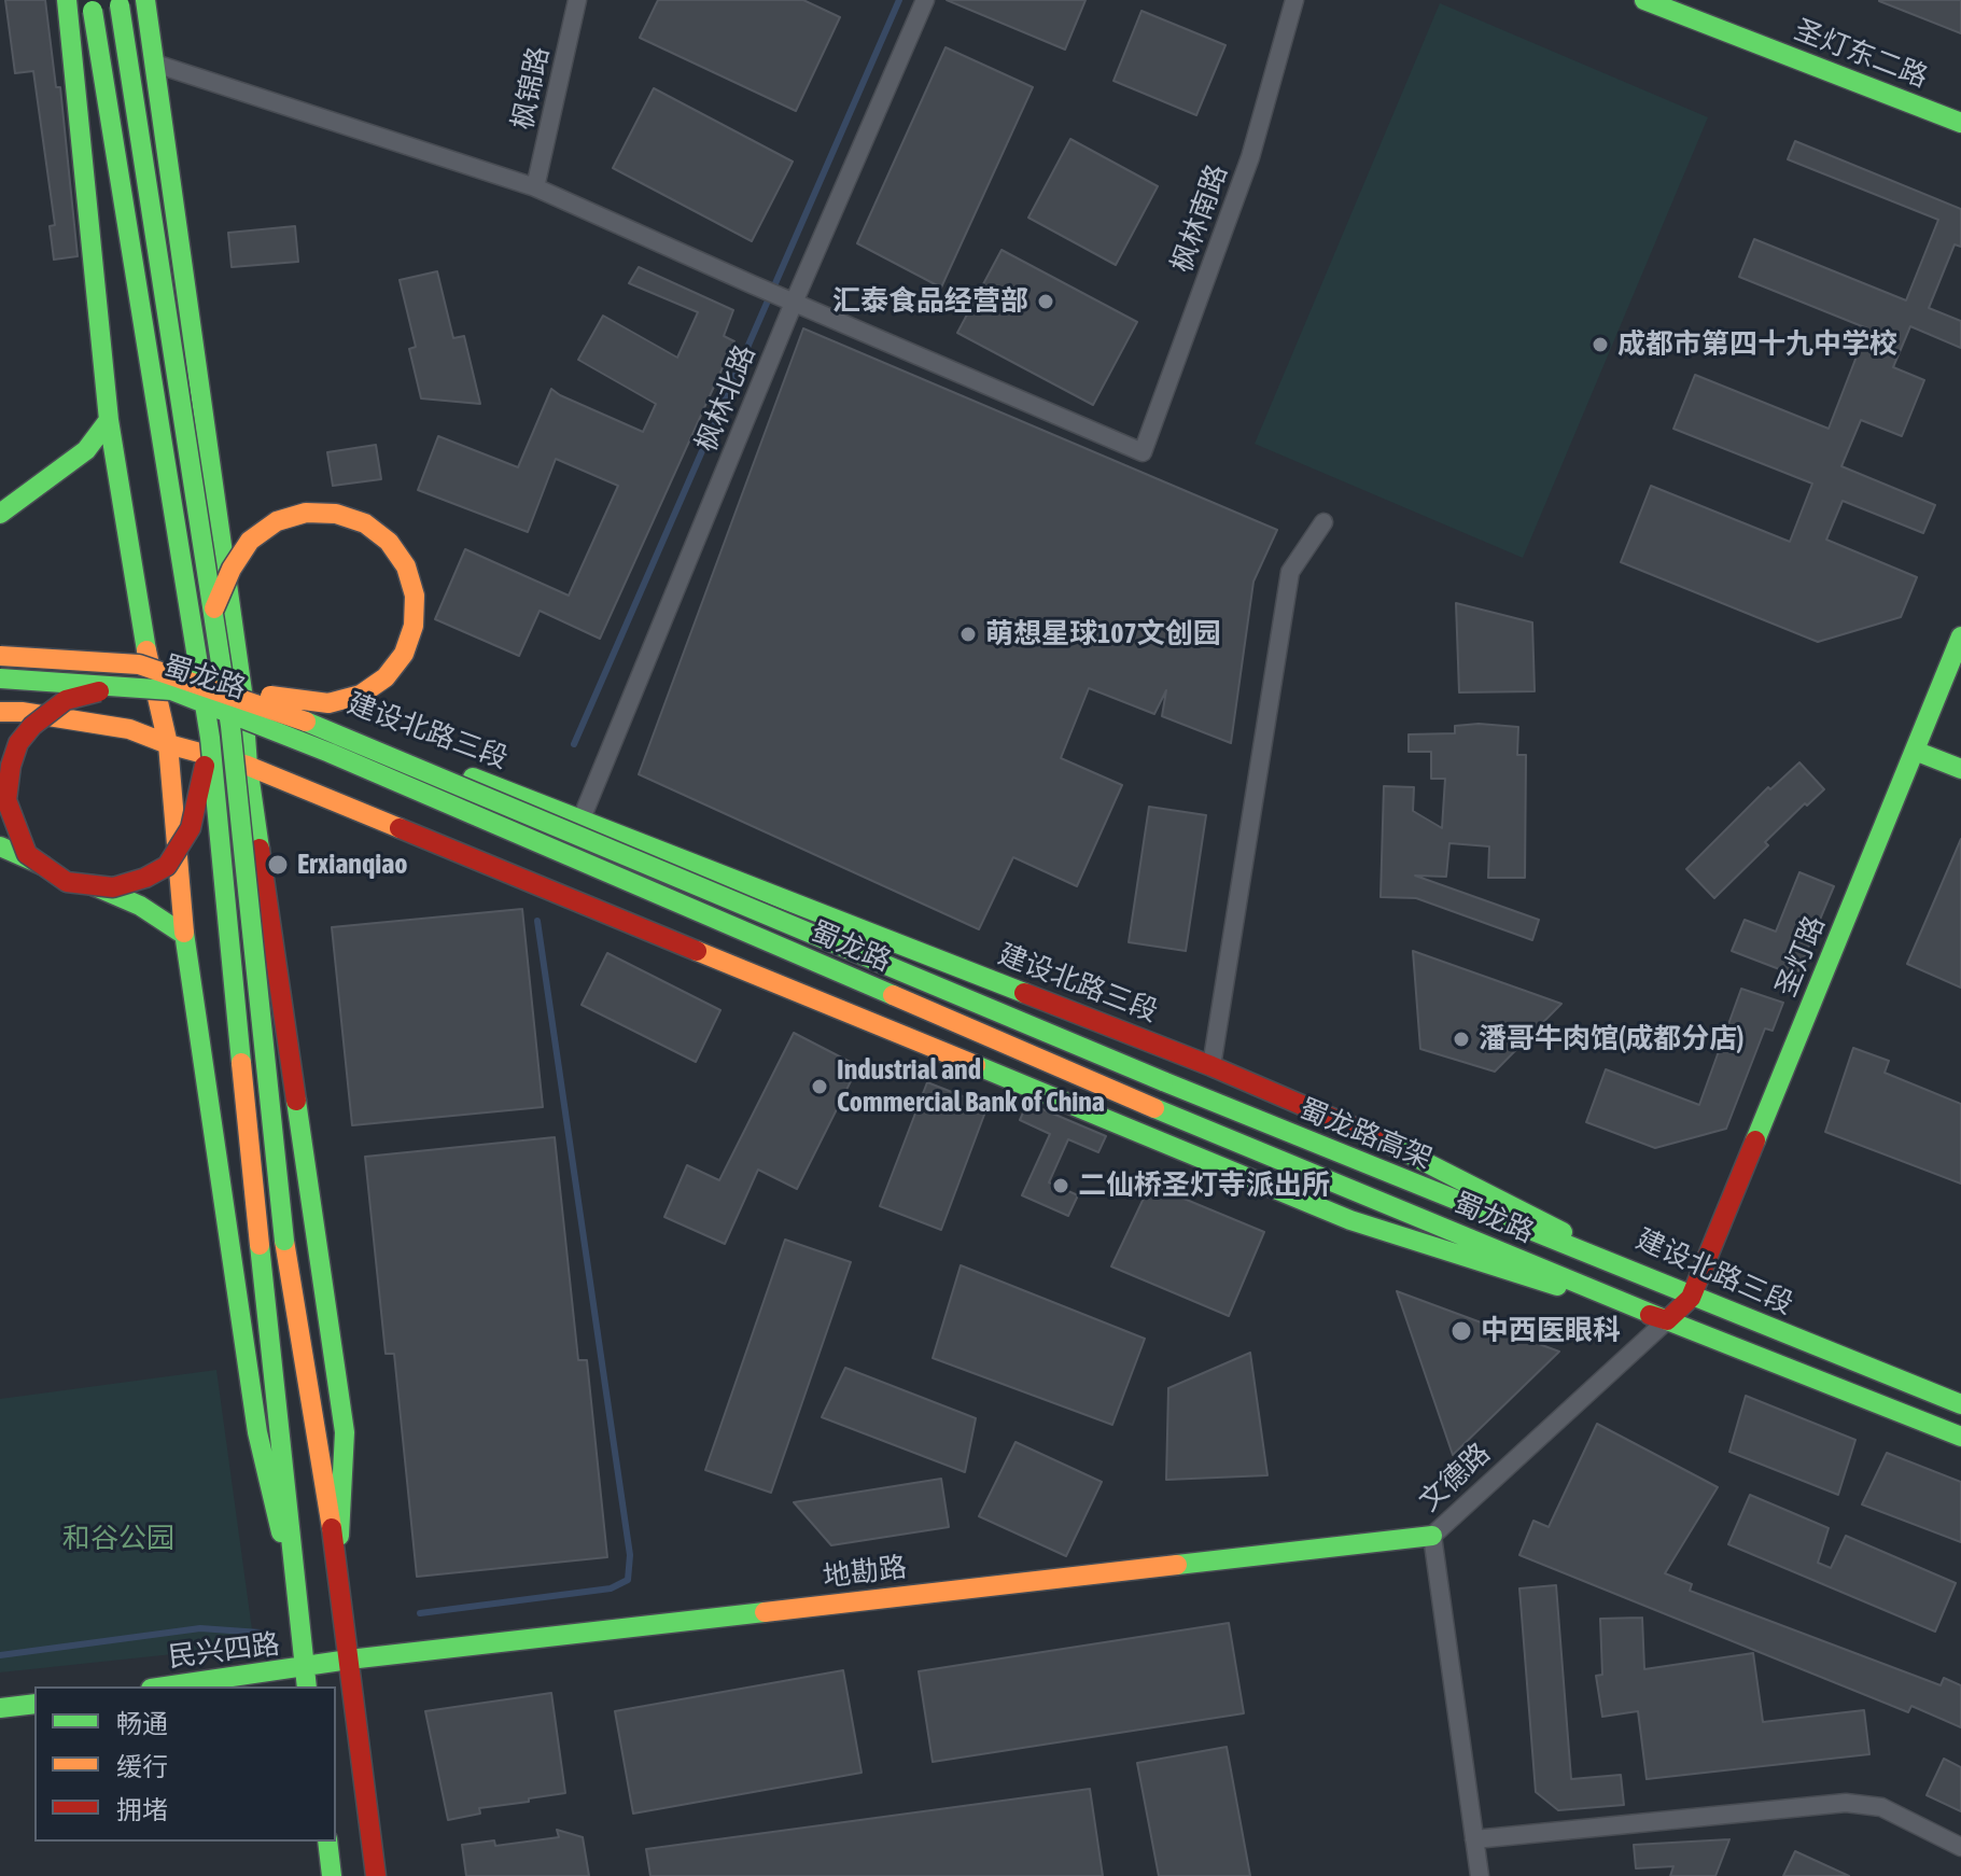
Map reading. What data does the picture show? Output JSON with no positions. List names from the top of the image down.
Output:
{
  "streets": {
    "main road": [
      "圣灯东二路",
      "蜀龙路",
      "建设北路三段",
      "圣灯路",
      "蜀龙路高架",
      "文德路",
      "地勘路",
      "民兴四路"
    ],
    "street": ["枫锦路", "枫林南路", "枫林北路"]
  },
  "crossings": [
    ["枫林南路", "枫林北路"],
    ["枫林北路", "建设北路三段"],
    ["蜀龙路", "蜀龙路高架"],
    ["蜀龙路", "文德路"],
    ["建设北路三段", "圣灯路"],
    ["建设北路三段", "蜀龙路高架"],
    ["建设北路三段", "文德路"],
    ["圣灯路", "蜀龙路高架"],
    ["圣灯路", "文德路"],
    ["蜀龙路高架", "文德路"],
    ["文德路", "地勘路"],
    ["地勘路", "民兴四路"]
  ],
  "parks": ["和谷公园"],
  "places": [
    "汇泰食品经营部",
    "成都市第四十九中学校",
    "萌想星球107文创园",
    "Erxianqiao",
    "潘哥牛肉馆(成都分店)",
    "Industrial and Commercial Bank of China",
    "二仙桥圣灯寺派出所",
    "中西医眼科"
  ],
  "legend": ["畅通", "缓行", "拥堵"]
}
